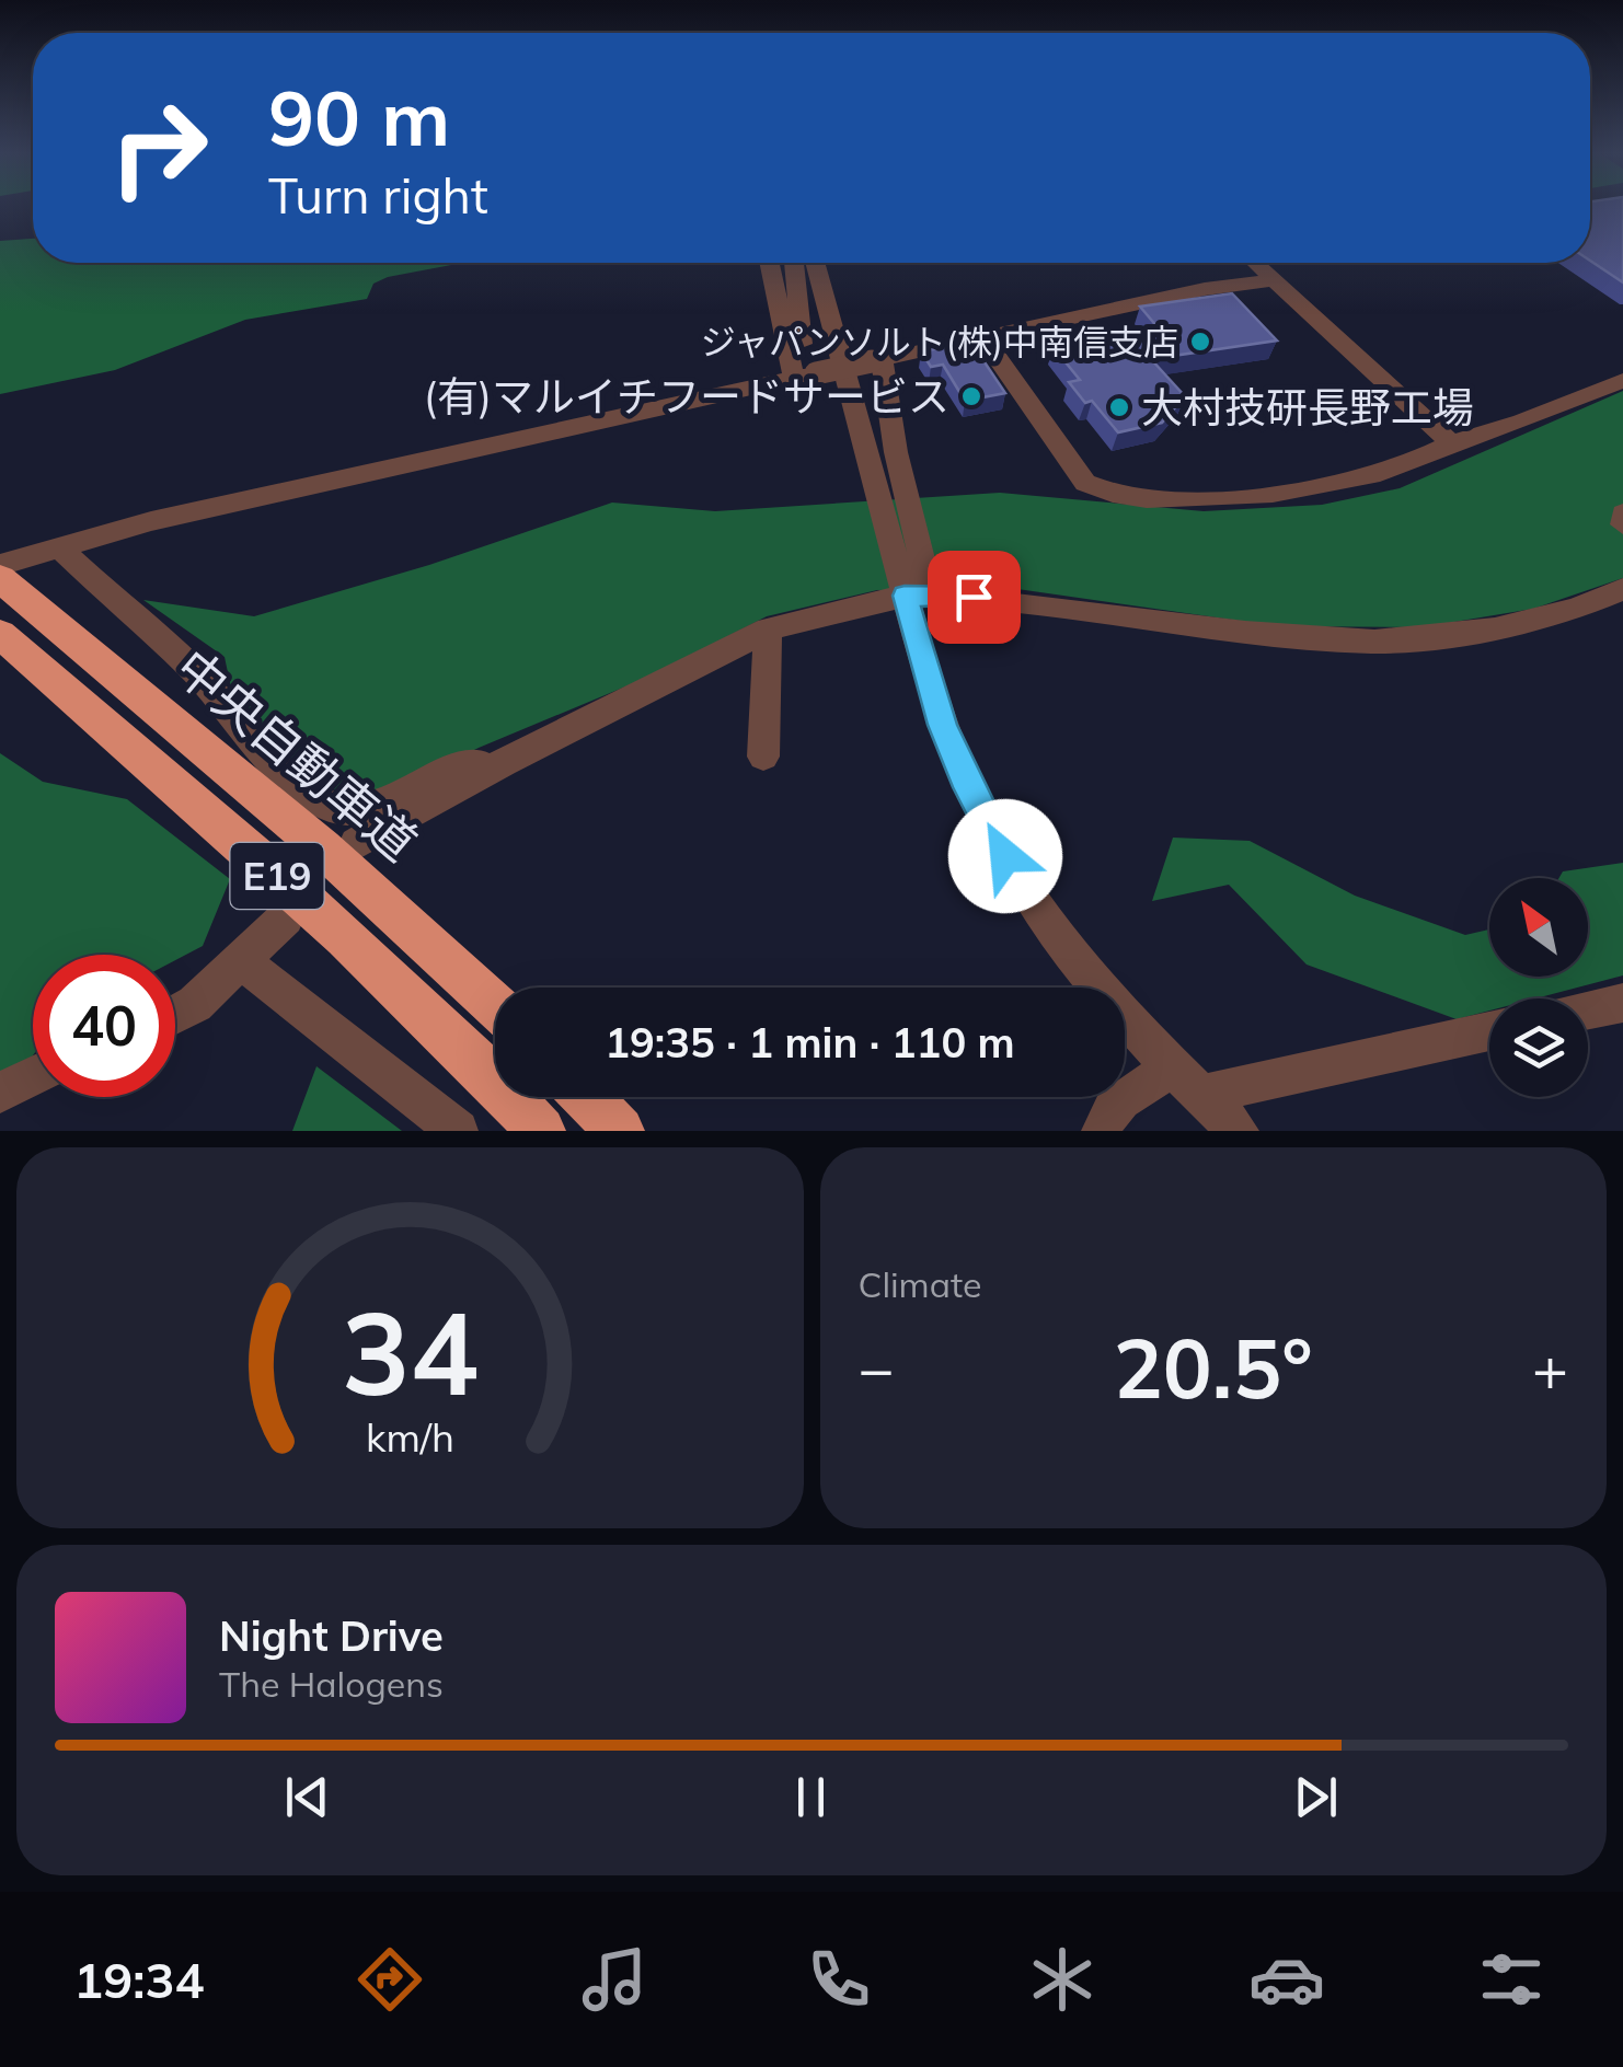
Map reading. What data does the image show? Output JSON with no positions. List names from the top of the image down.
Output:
{
  "streets": {
    "highway": ["中央自動車道", "E19"]
  },
  "places": ["ジャパンソルト(株)中南信支店", "(有)マルイチフードサービス", "大村技研長野工場"],
  "north": "top left",
  "page": {
    "turn": ["90 m", "Turn right"],
    "limit": "40",
    "trip": "19:35 · 1 min · 110 m",
    "tile": "Climate",
    "heat": ["−", "20.5°", "+"],
    "song": ["Night Drive", "The Halogens"],
    "tabs": "19:34",
    "gauge": ["34", "km/h"]
  }
}
